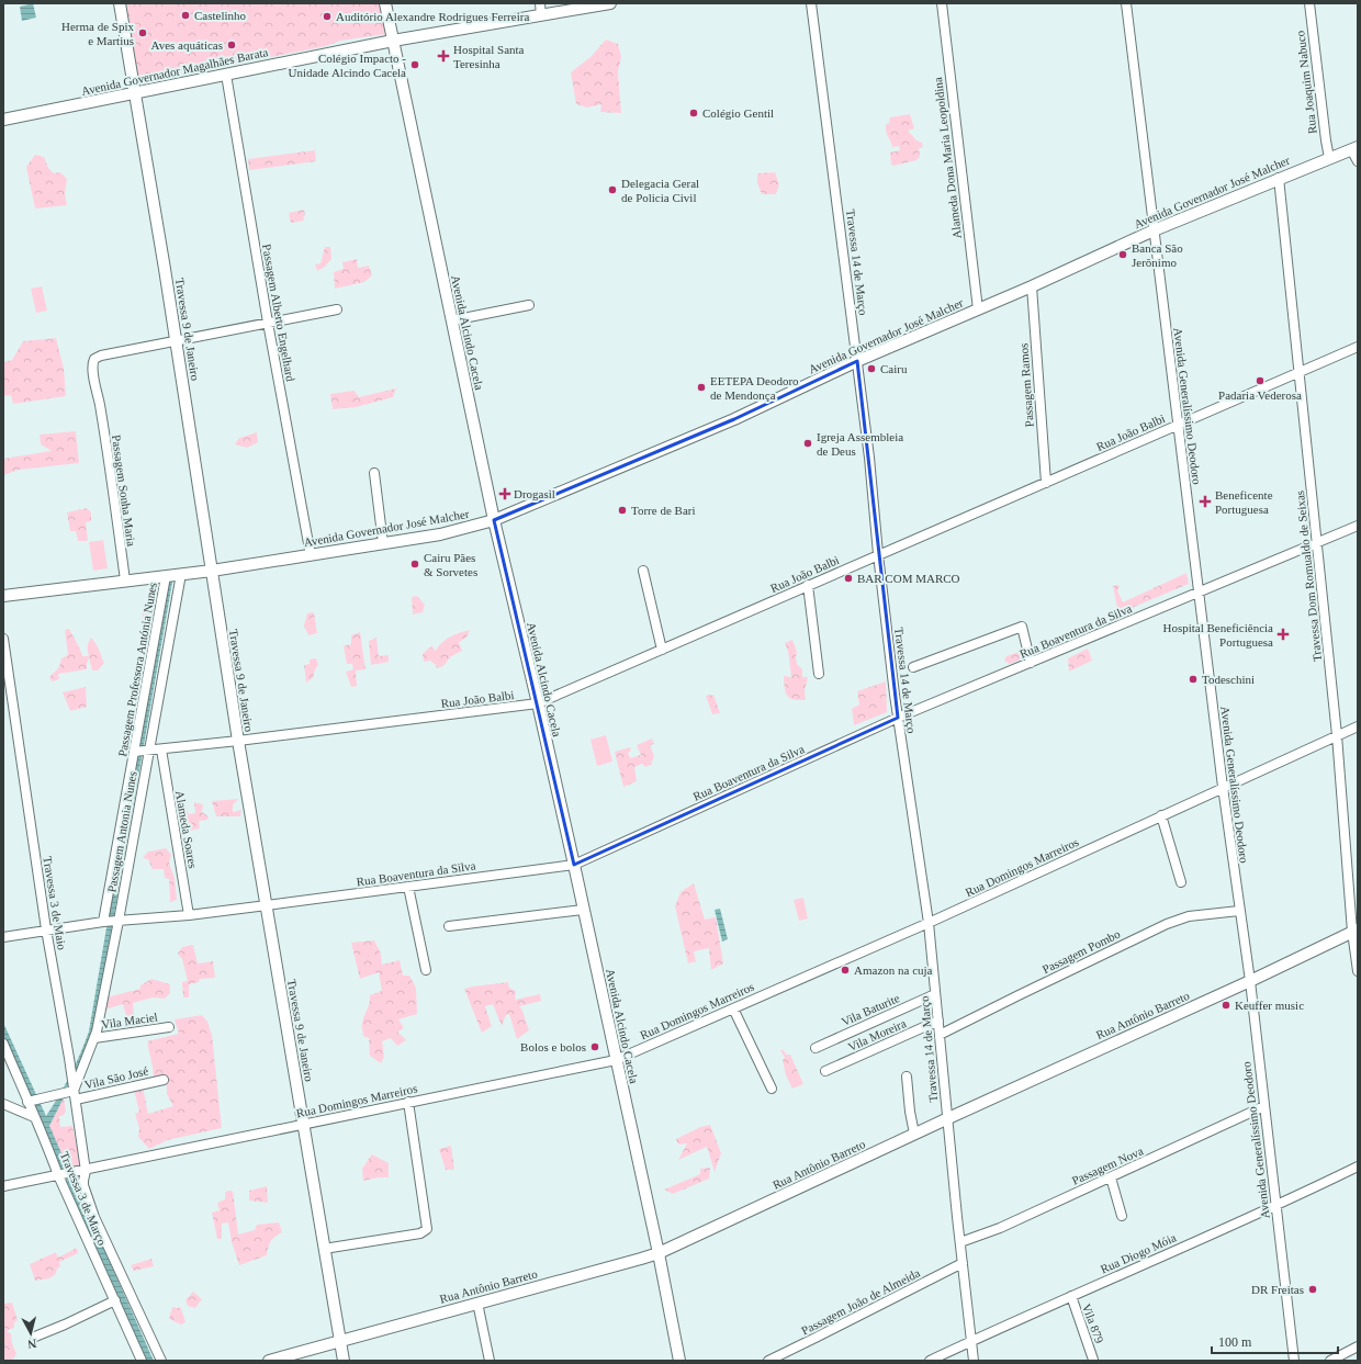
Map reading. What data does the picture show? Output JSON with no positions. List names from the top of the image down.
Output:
{
  "streets": {
    "main road": [
      "Avenida Governador Magalhães Barata",
      "Avenida Governador José Malcher",
      "Travessa 9 de Janeiro",
      "Avenida Alcindo Cacela",
      "Rua Antônio Barreto"
    ],
    "street": [
      "Rua Joaquim Nabuco",
      "Alameda Dona Maria Leopoldina",
      "Travessa 14 de Março",
      "Passagem Alberto Engelhard",
      "Passagem Ramos",
      "Avenida Generalíssimo Deodoro",
      "Rua João Balbi",
      "Passagem Sonha Maria",
      "Travessa Dom Romualdo de Seixas",
      "Rua Boaventura da Silva",
      "Passagem Professora Antónia Nunes",
      "Alameda Soares",
      "Passagem Antonia Nunes",
      "Rua Domingos Marreiros",
      "Travessa 3 de Maio",
      "Passagem Pombo",
      "Vila Baturite",
      "Vila Maciel",
      "Vila Moreira",
      "Vila São José",
      "Passagem Nova",
      "Travessa 3 de Março",
      "Rua Diogo Móia",
      "Passagem João de Almeida",
      "Vila 879"
    ]
  },
  "crossings": [
    ["Avenida Governador Magalhães Barata", "Passagem Alberto Engelhard"],
    ["Avenida Governador Magalhães Barata", "Travessa 9 de Janeiro"],
    ["Avenida Governador Magalhães Barata", "Avenida Alcindo Cacela"],
    ["Rua Joaquim Nabuco", "Avenida Governador José Malcher"],
    ["Alameda Dona Maria Leopoldina", "Avenida Governador José Malcher"],
    ["Avenida Governador José Malcher", "Travessa 14 de Março"],
    ["Avenida Governador José Malcher", "Passagem Alberto Engelhard"],
    ["Avenida Governador José Malcher", "Travessa 9 de Janeiro"],
    ["Avenida Governador José Malcher", "Avenida Alcindo Cacela"],
    ["Avenida Governador José Malcher", "Passagem Ramos"],
    ["Avenida Governador José Malcher", "Avenida Generalíssimo Deodoro"],
    ["Avenida Governador José Malcher", "Passagem Sonha Maria"],
    ["Avenida Governador José Malcher", "Travessa Dom Romualdo de Seixas"],
    ["Avenida Governador José Malcher", "Passagem Professora Antónia Nunes"],
    ["Avenida Governador José Malcher", "Passagem Antonia Nunes"],
    ["Travessa 14 de Março", "Rua João Balbi"],
    ["Travessa 14 de Março", "Rua Boaventura da Silva"],
    ["Travessa 14 de Março", "Rua Domingos Marreiros"],
    ["Travessa 14 de Março", "Passagem Pombo"],
    ["Travessa 14 de Março", "Vila Baturite"],
    ["Travessa 14 de Março", "Rua Antônio Barreto"],
    ["Travessa 14 de Março", "Vila Moreira"],
    ["Travessa 14 de Março", "Passagem Nova"],
    ["Travessa 14 de Março", "Rua Diogo Móia"],
    ["Travessa 14 de Março", "Passagem João de Almeida"],
    ["Travessa 9 de Janeiro", "Rua João Balbi"],
    ["Travessa 9 de Janeiro", "Passagem Sonha Maria"],
    ["Travessa 9 de Janeiro", "Rua Boaventura da Silva"],
    ["Travessa 9 de Janeiro", "Rua Domingos Marreiros"],
    ["Travessa 9 de Janeiro", "Rua Antônio Barreto"],
    ["Avenida Alcindo Cacela", "Rua João Balbi"],
    ["Avenida Alcindo Cacela", "Rua Boaventura da Silva"],
    ["Avenida Alcindo Cacela", "Rua Domingos Marreiros"],
    ["Avenida Alcindo Cacela", "Rua Antônio Barreto"],
    ["Passagem Ramos", "Rua João Balbi"],
    ["Avenida Generalíssimo Deodoro", "Rua João Balbi"],
    ["Avenida Generalíssimo Deodoro", "Rua Boaventura da Silva"],
    ["Avenida Generalíssimo Deodoro", "Rua Domingos Marreiros"],
    ["Avenida Generalíssimo Deodoro", "Passagem Pombo"],
    ["Avenida Generalíssimo Deodoro", "Rua Antônio Barreto"],
    ["Avenida Generalíssimo Deodoro", "Passagem Nova"],
    ["Avenida Generalíssimo Deodoro", "Rua Diogo Móia"],
    ["Rua João Balbi", "Travessa Dom Romualdo de Seixas"],
    ["Rua João Balbi", "Passagem Professora Antónia Nunes"],
    ["Rua João Balbi", "Alameda Soares"],
    ["Rua João Balbi", "Passagem Antonia Nunes"],
    ["Travessa Dom Romualdo de Seixas", "Rua Boaventura da Silva"],
    ["Travessa Dom Romualdo de Seixas", "Rua Domingos Marreiros"],
    ["Travessa Dom Romualdo de Seixas", "Rua Antônio Barreto"],
    ["Rua Boaventura da Silva", "Passagem Professora Antónia Nunes"],
    ["Rua Boaventura da Silva", "Alameda Soares"],
    ["Rua Boaventura da Silva", "Passagem Antonia Nunes"],
    ["Passagem Antonia Nunes", "Travessa 3 de Maio"],
    ["Passagem Antonia Nunes", "Vila Maciel"],
    ["Passagem Antonia Nunes", "Vila São José"],
    ["Rua Domingos Marreiros", "Travessa 3 de Maio"],
    ["Rua Domingos Marreiros", "Travessa 3 de Março"],
    ["Travessa 3 de Maio", "Vila São José"],
    ["Travessa 3 de Maio", "Travessa 3 de Março"],
    ["Vila São José", "Travessa 3 de Março"],
    ["Rua Diogo Móia", "Vila 879"]
  ],
  "places": {
    "other": [
      "Castelinho",
      "Auditório Alexandre Rodrigues Ferreira",
      "Herma de Spix e Martius",
      "Aves aquáticas",
      "Colégio Impacto - Unidade Alcindo Cacela",
      "Colégio Gentil",
      "Delegacia Geral de Policia Civil",
      "Banca São Jerônimo",
      "Cairu",
      "Padaria Vederosa",
      "EETEPA Deodoro de Mendonça",
      "Igreja Assembleia de Deus",
      "Torre de Bari",
      "Cairu Pães & Sorvetes",
      "BAR COM MARCO",
      "Todeschini",
      "Amazon na cuja",
      "Keuffer music",
      "Bolos e bolos",
      "DR Freitas"
    ],
    "health": [
      "Hospital Santa Teresinha",
      "Drogasil",
      "Beneficente Portuguesa",
      "Hospital Beneficiência Portuguesa"
    ]
  },
  "scale_bar": "100 m",
  "north": "bottom"
}
